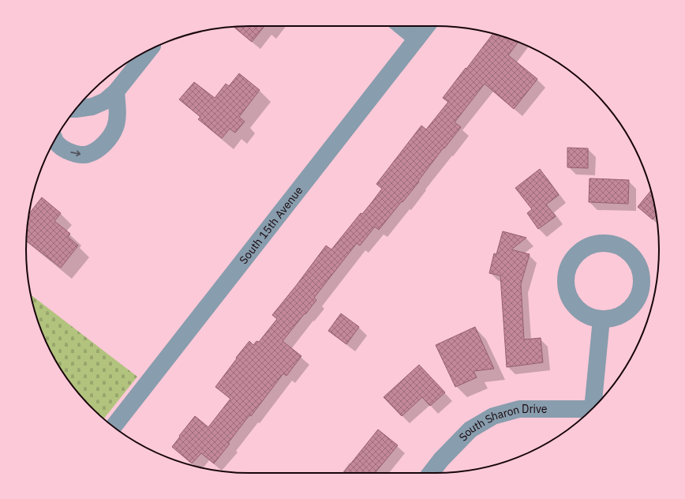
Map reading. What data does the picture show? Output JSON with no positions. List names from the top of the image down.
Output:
{
  "streets": {
    "street": ["South 15th Avenue", "South Sharon Drive"]
  }
}
